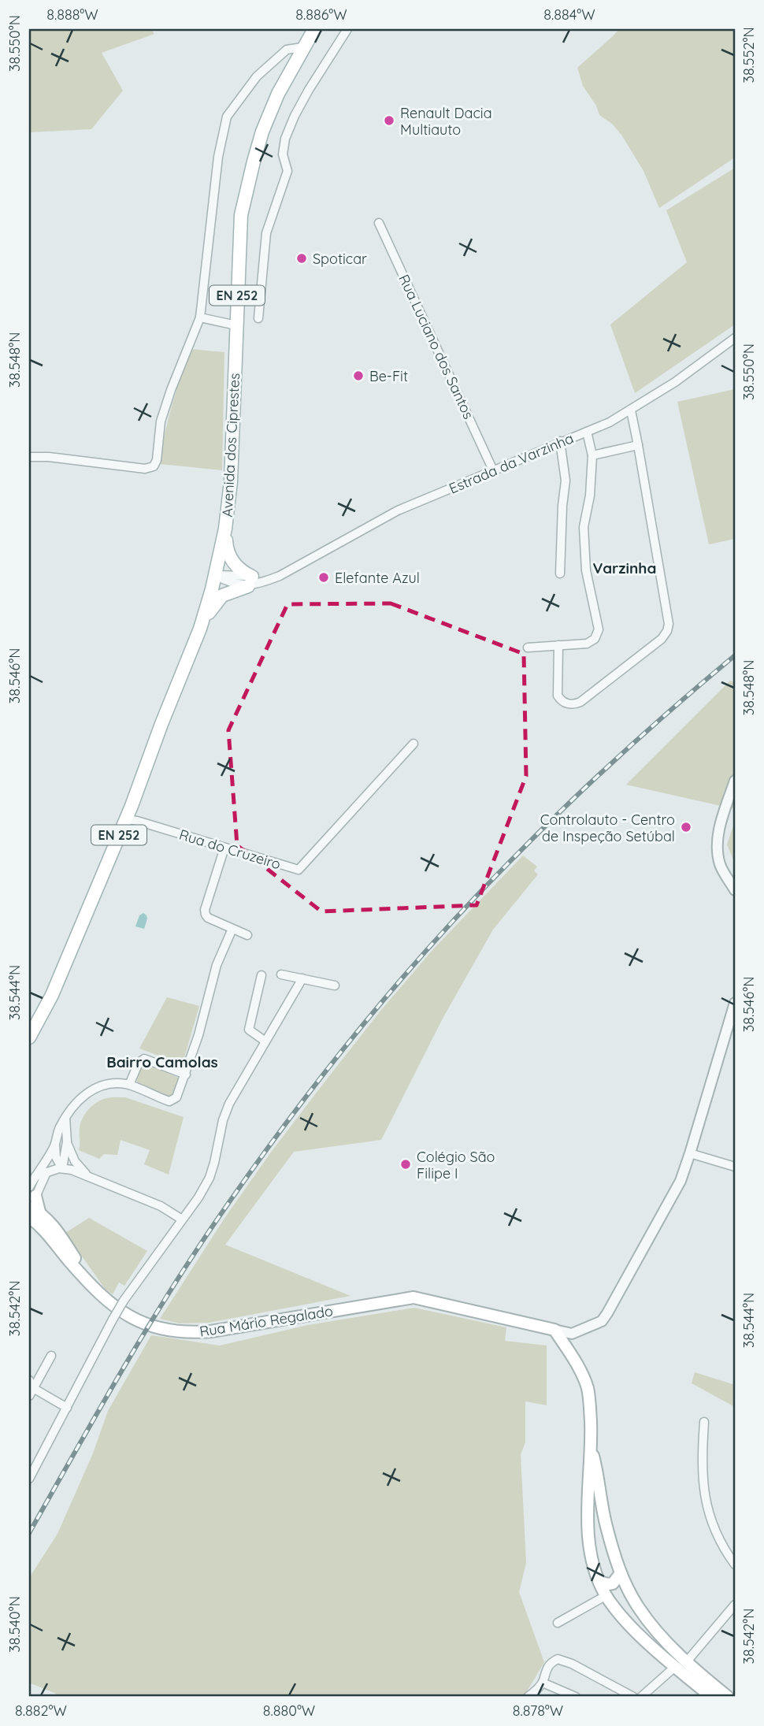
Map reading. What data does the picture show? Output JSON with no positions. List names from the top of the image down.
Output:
{
  "streets": {
    "main road": ["EN 252", "Avenida dos Ciprestes", "Rua Mário Regalado"],
    "street": ["Rua Luciano dos Santos", "Estrada da Varzinha", "Rua do Cruzeiro"]
  },
  "crossings": [
    ["Rua Luciano dos Santos", "Estrada da Varzinha"],
    ["Avenida dos Ciprestes", "Rua do Cruzeiro"]
  ],
  "districts": ["Varzinha", "Bairro Camolas"],
  "places": [
    "Renault Dacia Multiauto",
    "Spoticar",
    "Be-Fit",
    "Elefante Azul",
    "Controlauto - Centro de Inspeção Setúbal",
    "Colégio São Filipe I"
  ],
  "coordinates": [
    "8.888°W",
    "8.886°W",
    "8.884°W",
    "38.550°N",
    "38.552°N",
    "38.548°N",
    "38.546°N",
    "38.544°N",
    "38.542°N",
    "38.540°N",
    "8.882°W",
    "8.880°W",
    "8.878°W"
  ]
}
